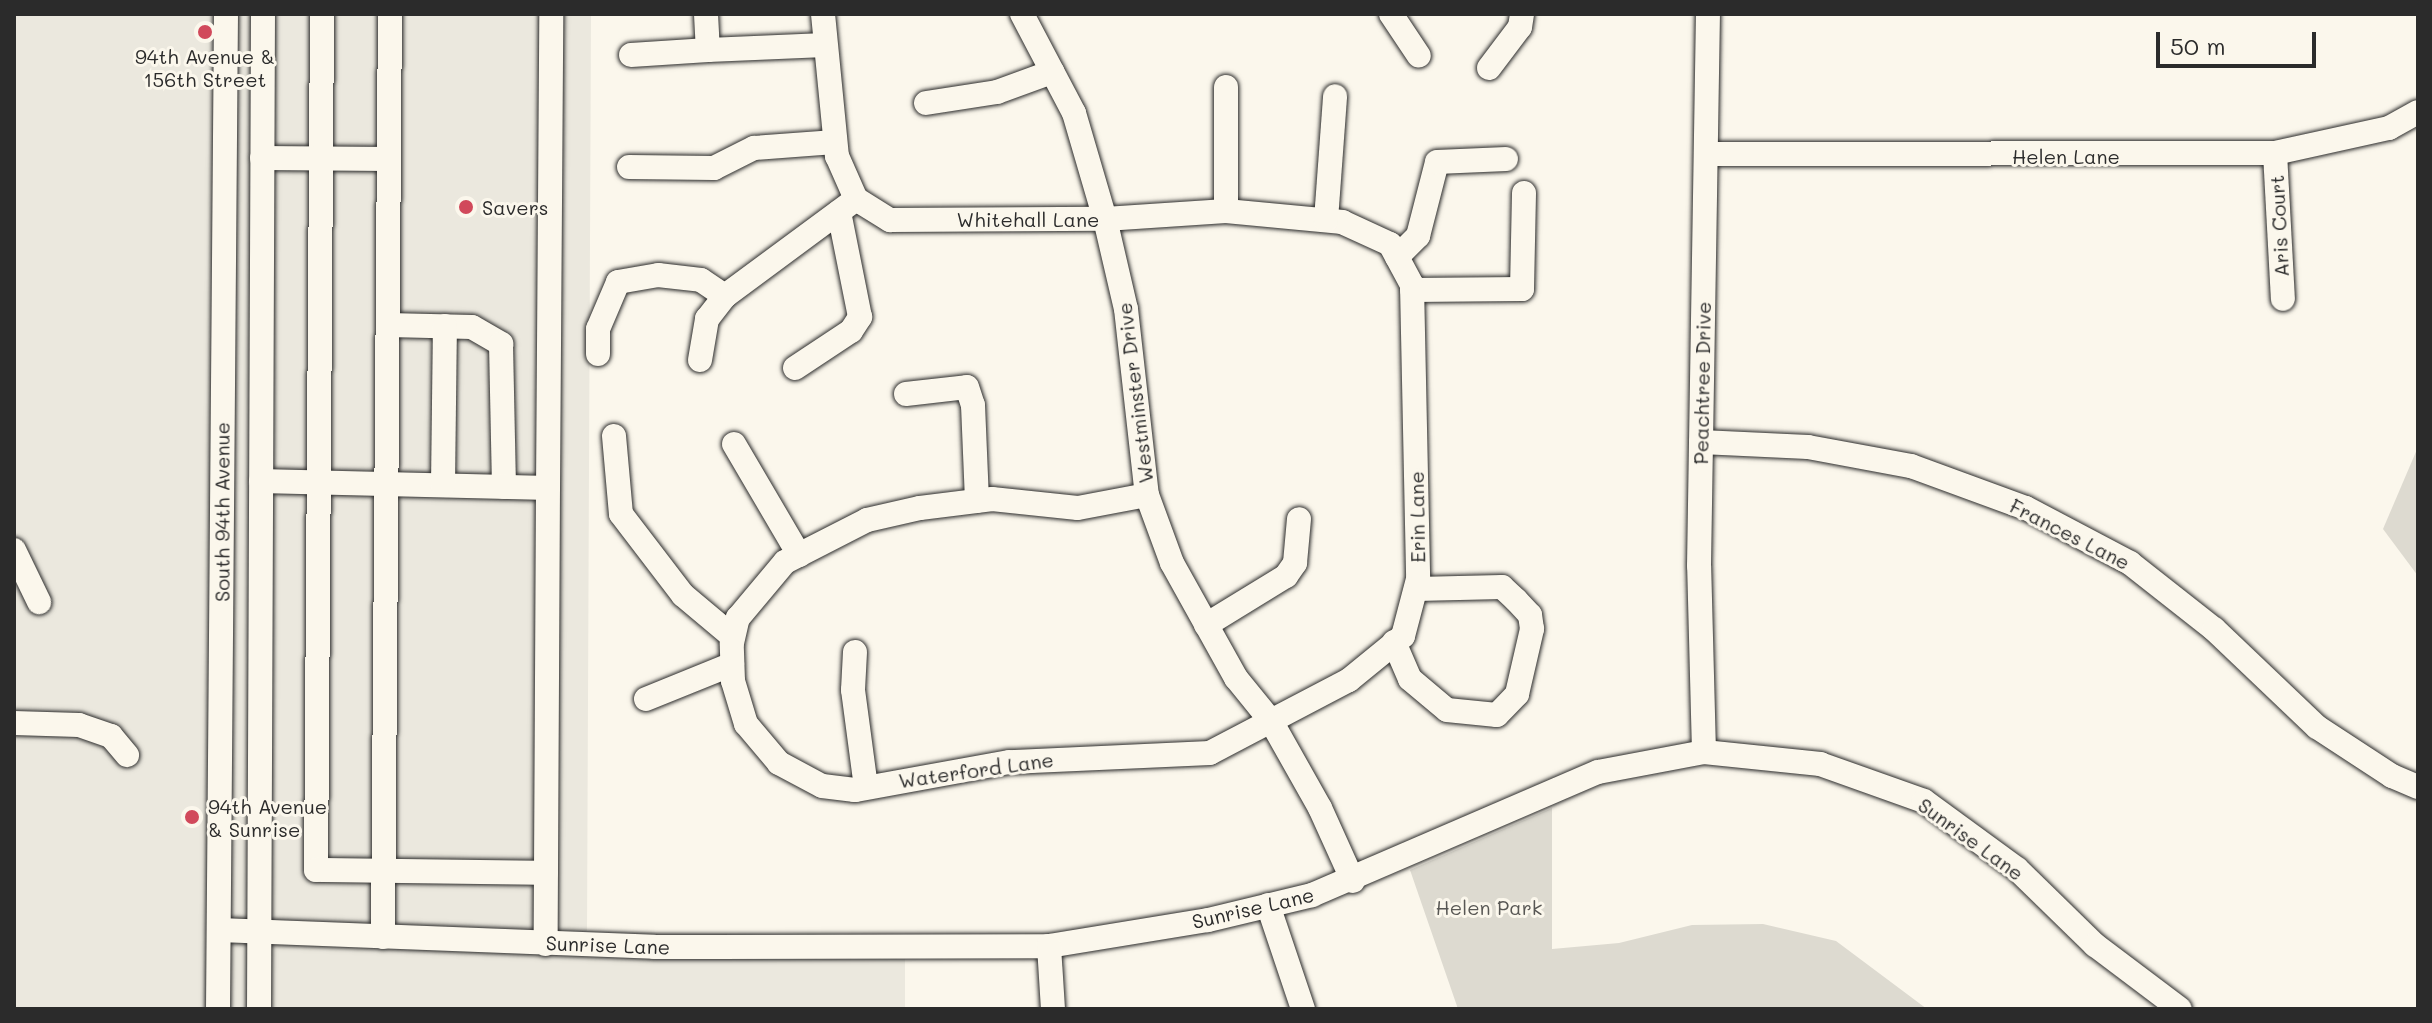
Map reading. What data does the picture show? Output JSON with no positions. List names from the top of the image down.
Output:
{
  "streets": {
    "street": [
      "Helen Lane",
      "Whitehall Lane",
      "Aris Court",
      "Peachtree Drive",
      "Westminster Drive",
      "South 94th Avenue",
      "Erin Lane",
      "Frances Lane",
      "Waterford Lane",
      "Sunrise Lane"
    ]
  },
  "crossings": [
    ["Helen Lane", "Aris Court"],
    ["Helen Lane", "Peachtree Drive"],
    ["Whitehall Lane", "Westminster Drive"],
    ["Whitehall Lane", "Erin Lane"],
    ["Peachtree Drive", "Frances Lane"],
    ["Peachtree Drive", "Sunrise Lane"],
    ["Westminster Drive", "Erin Lane"],
    ["Westminster Drive", "Waterford Lane"],
    ["Westminster Drive", "Sunrise Lane"],
    ["South 94th Avenue", "Sunrise Lane"],
    ["Erin Lane", "Waterford Lane"]
  ],
  "parks": ["Helen Park"],
  "places": ["94th Avenue & 156th Street", "Savers", "94th Avenue & Sunrise"],
  "scale_bar": "50 m"
}
